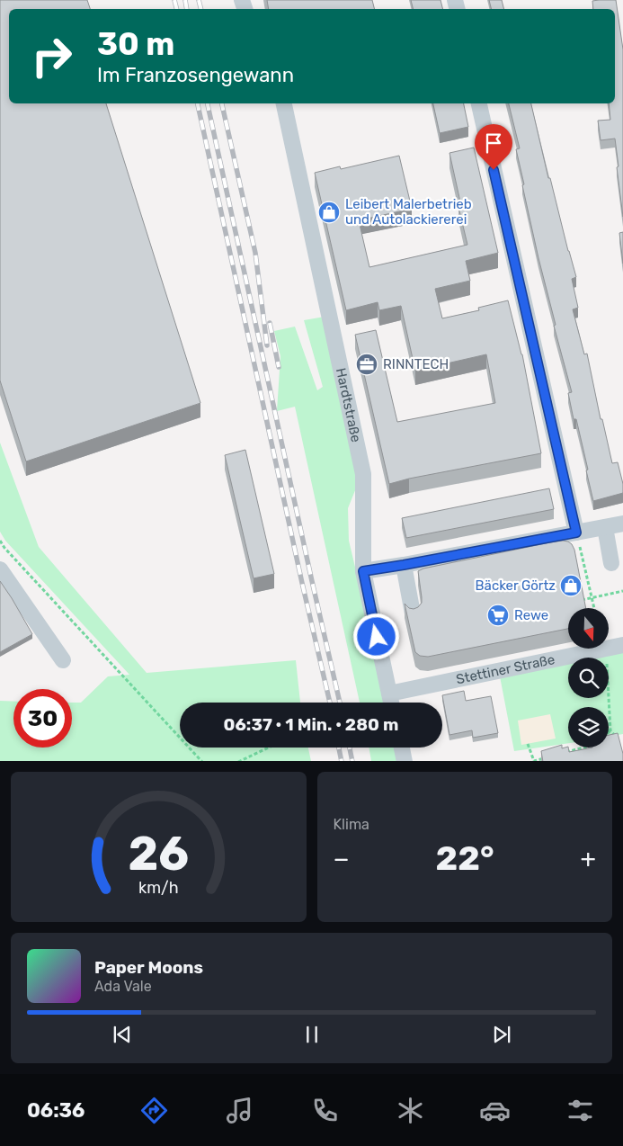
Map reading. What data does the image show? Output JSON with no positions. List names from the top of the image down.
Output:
{
  "streets": {
    "street": ["Hardtstraße", "Stettiner Straße"]
  },
  "crossings": [
    ["Hardtstraße", "Stettiner Straße"]
  ],
  "places": {
    "shop": ["Leibert Malerbetrieb und Autolackiererei", "Bäcker Görtz"],
    "office": ["RINNTECH"],
    "supermarket": ["Rewe"]
  },
  "north": "bottom",
  "page": {
    "turn": ["30 m", "Im Franzosengewann"],
    "limit": "30",
    "trip": "06:37 · 1 Min. · 280 m",
    "tile": "Klima",
    "heat": ["−", "22°", "+"],
    "song": ["Paper Moons", "Ada Vale"],
    "tabs": "06:36",
    "gauge": ["26", "km/h"]
  }
}
